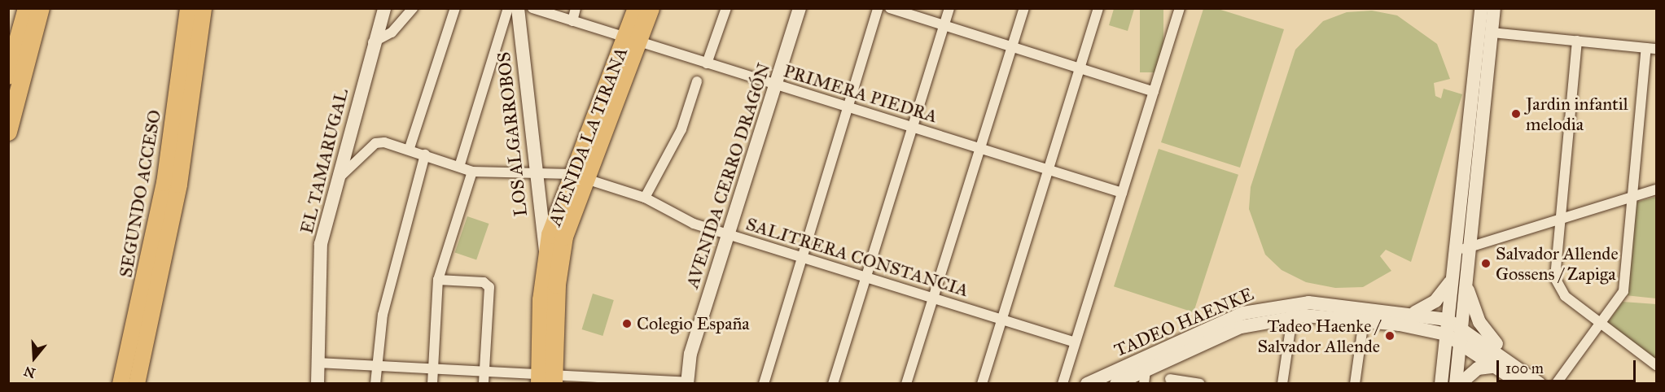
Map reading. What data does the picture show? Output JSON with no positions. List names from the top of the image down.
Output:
{
  "streets": {
    "highway": ["AVENIDA LA TIRANA"],
    "main road": [
      "LOS ALGARROBOS",
      "EL TAMARUGAL",
      "AVENIDA CERRO DRAGÓN",
      "SEGUNDO ACCESO",
      "TADEO HAENKE"
    ],
    "street": ["PRIMERA PIEDRA", "SALITRERA CONSTANCIA"]
  },
  "crossings": [
    ["PRIMERA PIEDRA", "AVENIDA LA TIRANA"],
    ["PRIMERA PIEDRA", "AVENIDA CERRO DRAGÓN"],
    ["LOS ALGARROBOS", "AVENIDA LA TIRANA"],
    ["LOS ALGARROBOS", "SALITRERA CONSTANCIA"],
    ["AVENIDA LA TIRANA", "SALITRERA CONSTANCIA"],
    ["EL TAMARUGAL", "SALITRERA CONSTANCIA"],
    ["AVENIDA CERRO DRAGÓN", "SALITRERA CONSTANCIA"]
  ],
  "places": [
    "Jardin infantil melodia",
    "Salvador Allende Gossens / Zapiga",
    "Colegio España",
    "Tadeo Haenke / Salvador Allende"
  ],
  "scale_bar": "100 m",
  "north": "bottom"
}
